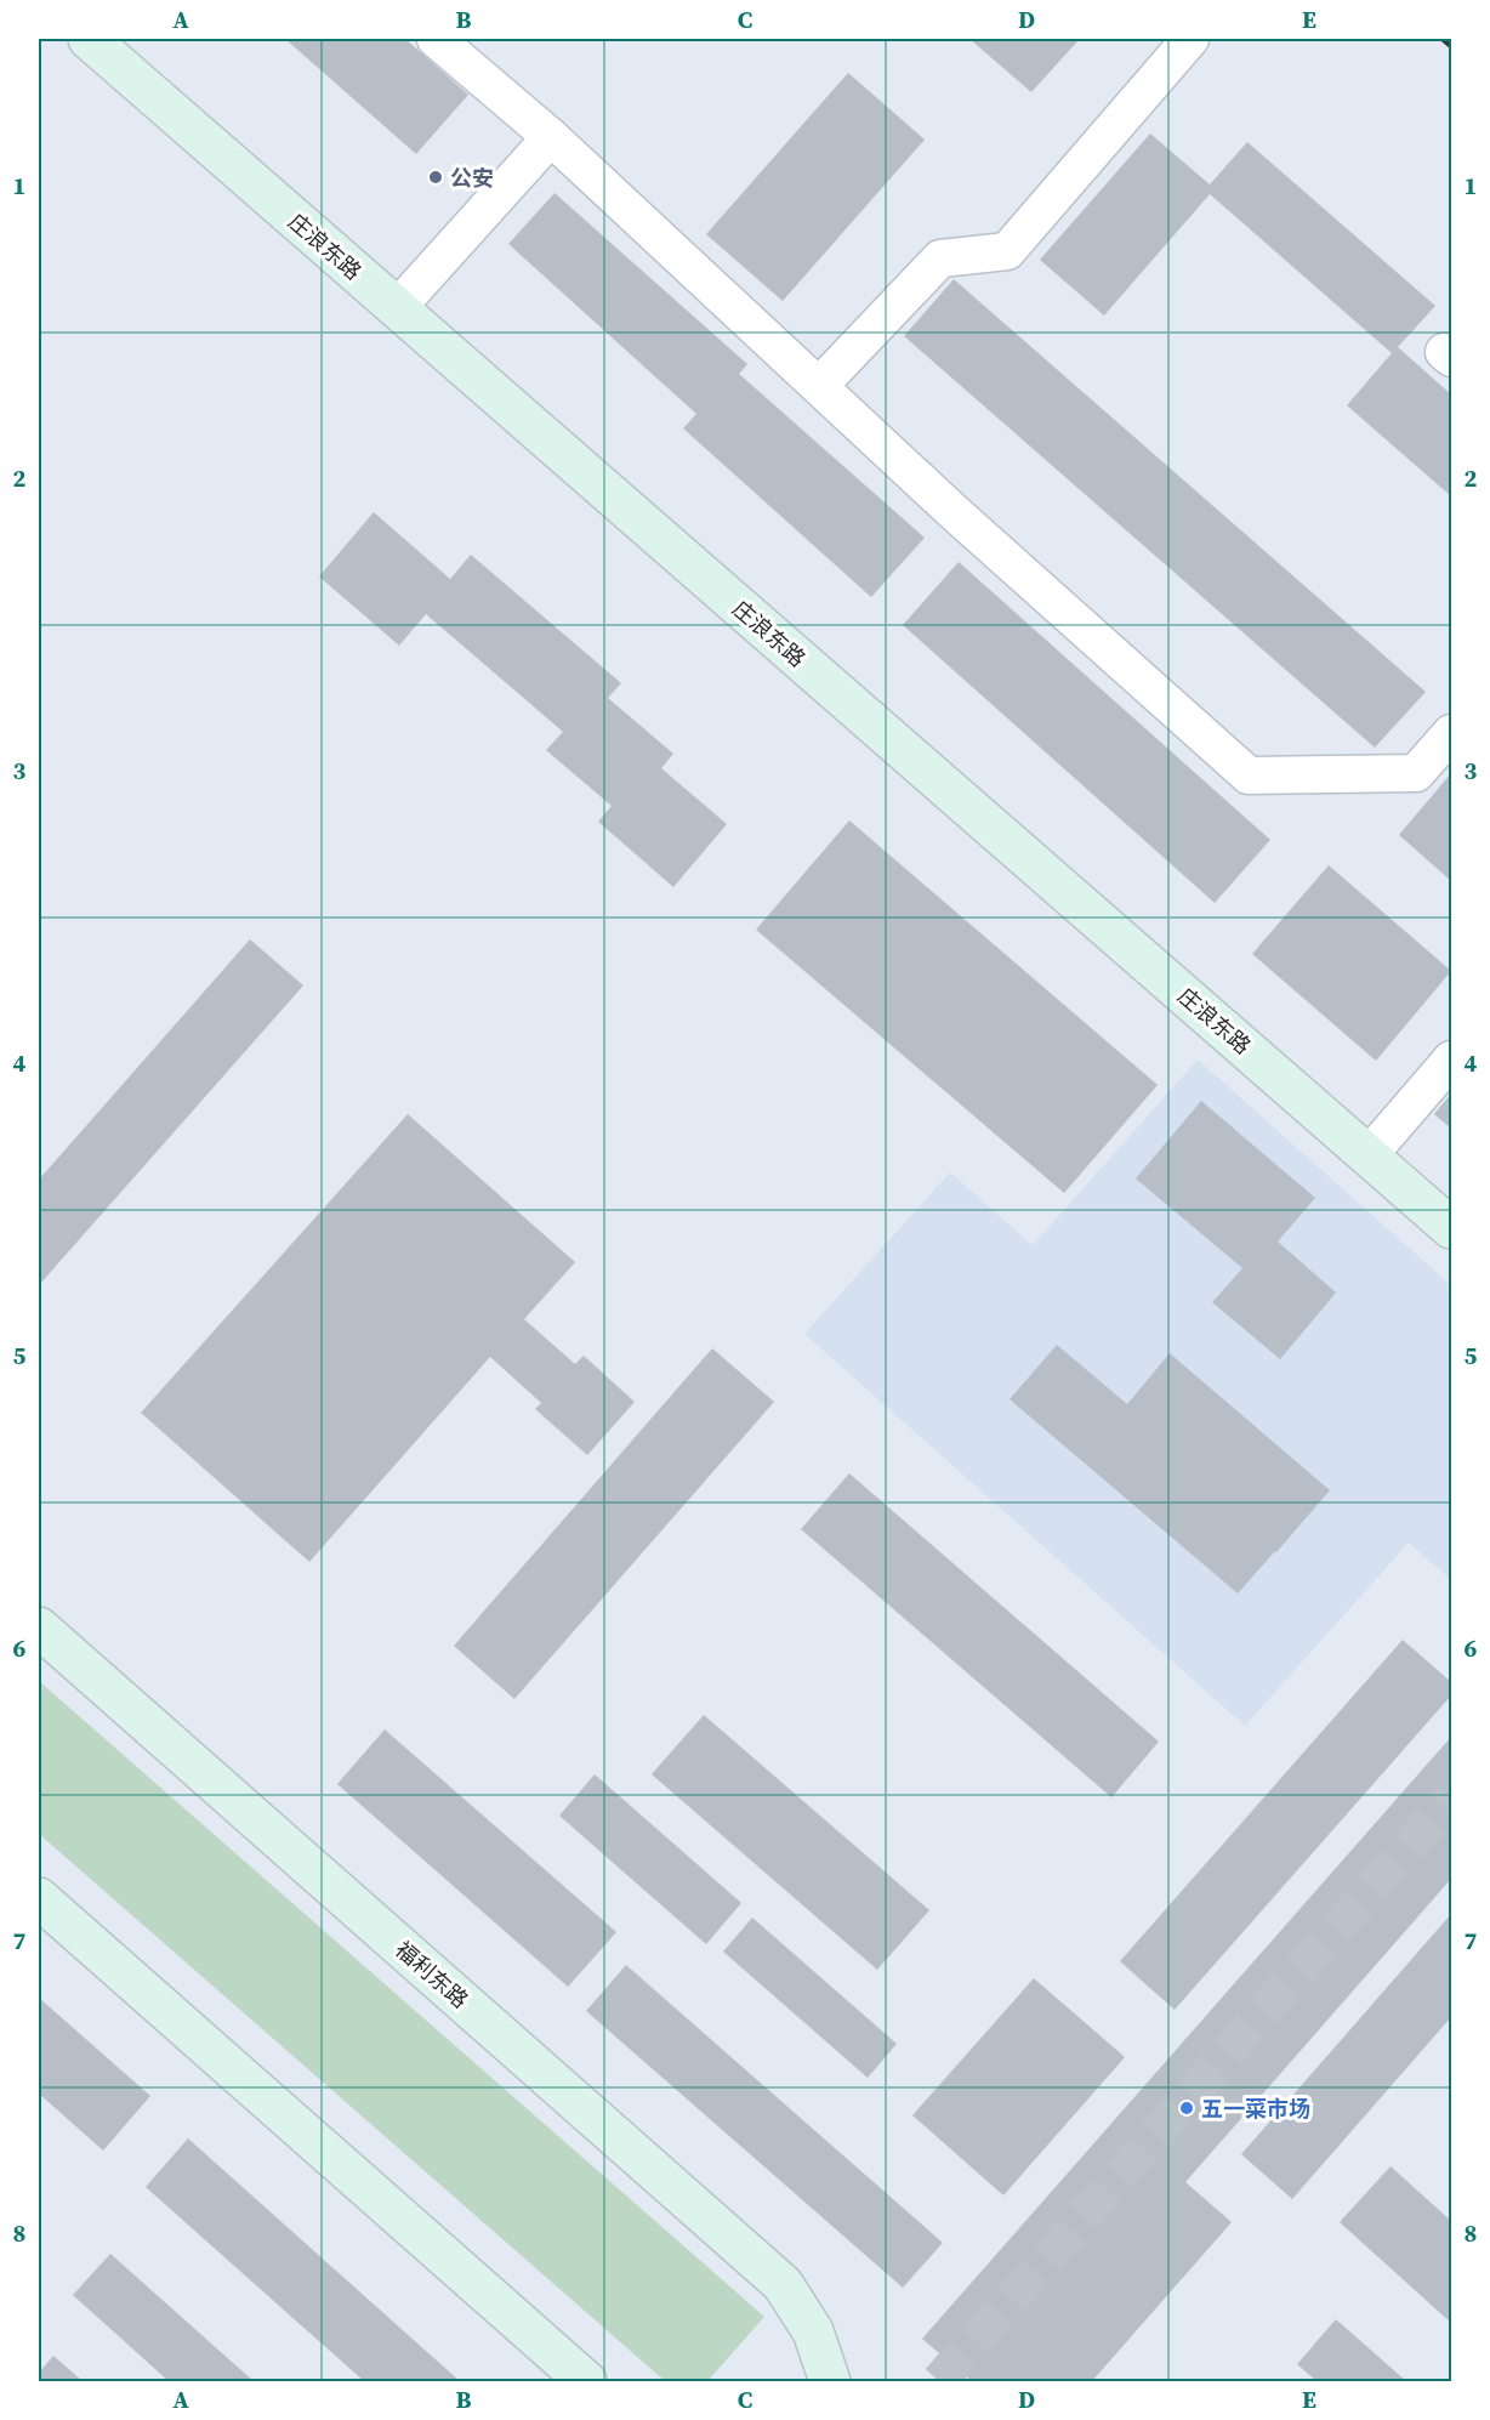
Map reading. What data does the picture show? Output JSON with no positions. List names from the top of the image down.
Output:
{
  "streets": {
    "main road": ["庄浪东路", "福利东路"]
  },
  "places": ["公安", "五一菜市场"],
  "grid": {
    "columns": [
      "A",
      "B",
      "C",
      "D",
      "E"
    ],
    "rows": [
      "1",
      "2",
      "3",
      "4",
      "5",
      "6",
      "7",
      "8"
    ]
  }
}
